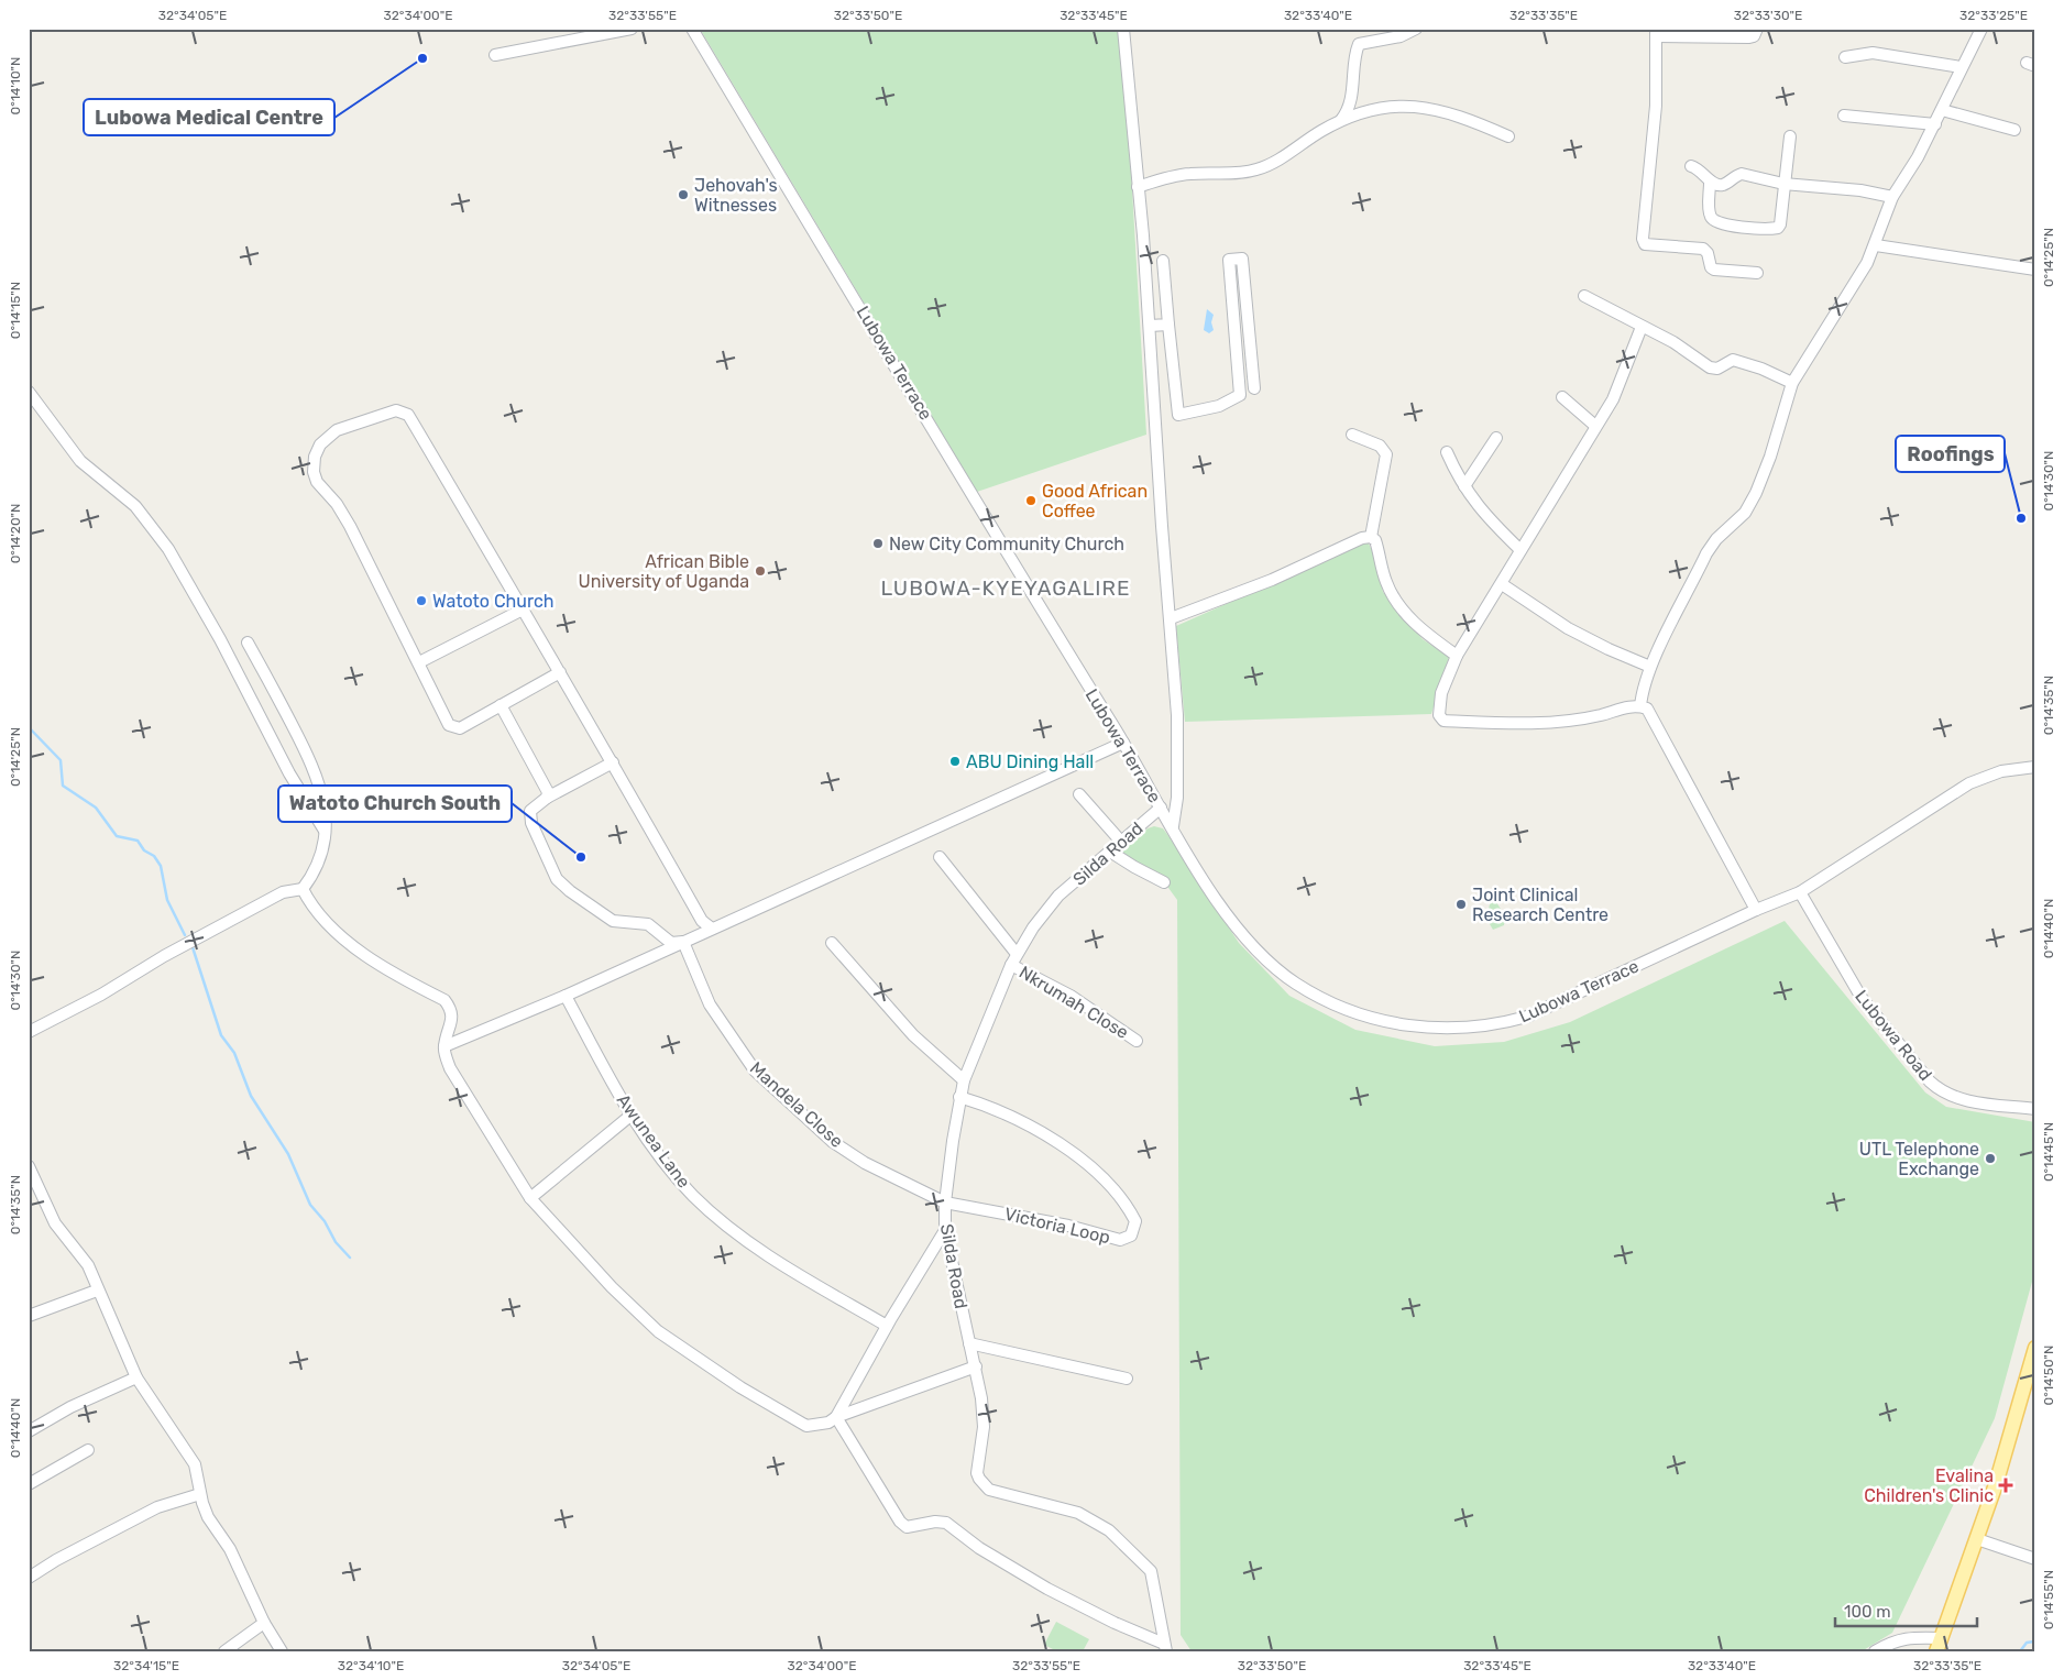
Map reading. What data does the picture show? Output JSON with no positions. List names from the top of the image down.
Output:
{
  "streets": {
    "street": [
      "Lubowa Terrace",
      "Silda Road",
      "Nkrumah Close",
      "Lubowa Road",
      "Mandela Close",
      "Awunea Lane",
      "Victoria Loop"
    ]
  },
  "crossings": [
    ["Lubowa Terrace", "Silda Road"],
    ["Lubowa Terrace", "Lubowa Road"],
    ["Silda Road", "Nkrumah Close"],
    ["Silda Road", "Mandela Close"],
    ["Silda Road", "Victoria Loop"],
    ["Mandela Close", "Victoria Loop"]
  ],
  "districts": ["LUBOWA-KYEYAGALIRE"],
  "places": {
    "other": [
      "Lubowa Medical Centre",
      "Jehovah's Witnesses",
      "Good African Coffee",
      "Roofings",
      "New City Community Church",
      "African Bible University of Uganda",
      "Watoto Church",
      "ABU Dining Hall",
      "Watoto Church South",
      "Joint Clinical Research Centre",
      "UTL Telephone Exchange"
    ],
    "health": ["Evalina Children's Clinic"]
  },
  "scale_bar": "100 m",
  "coordinates": [
    "32°34'05\"E",
    "32°34'00\"E",
    "32°33'55\"E",
    "32°33'50\"E",
    "32°33'45\"E",
    "32°33'40\"E",
    "32°33'35\"E",
    "32°33'30\"E",
    "32°33'25\"E",
    "0°14'10\"N",
    "0°14'25\"N",
    "0°14'15\"N",
    "0°14'30\"N",
    "0°14'20\"N",
    "0°14'35\"N",
    "0°14'40\"N",
    "0°14'45\"N",
    "0°14'50\"N",
    "0°14'55\"N",
    "32°34'15\"E",
    "32°34'10\"E"
  ]
}
